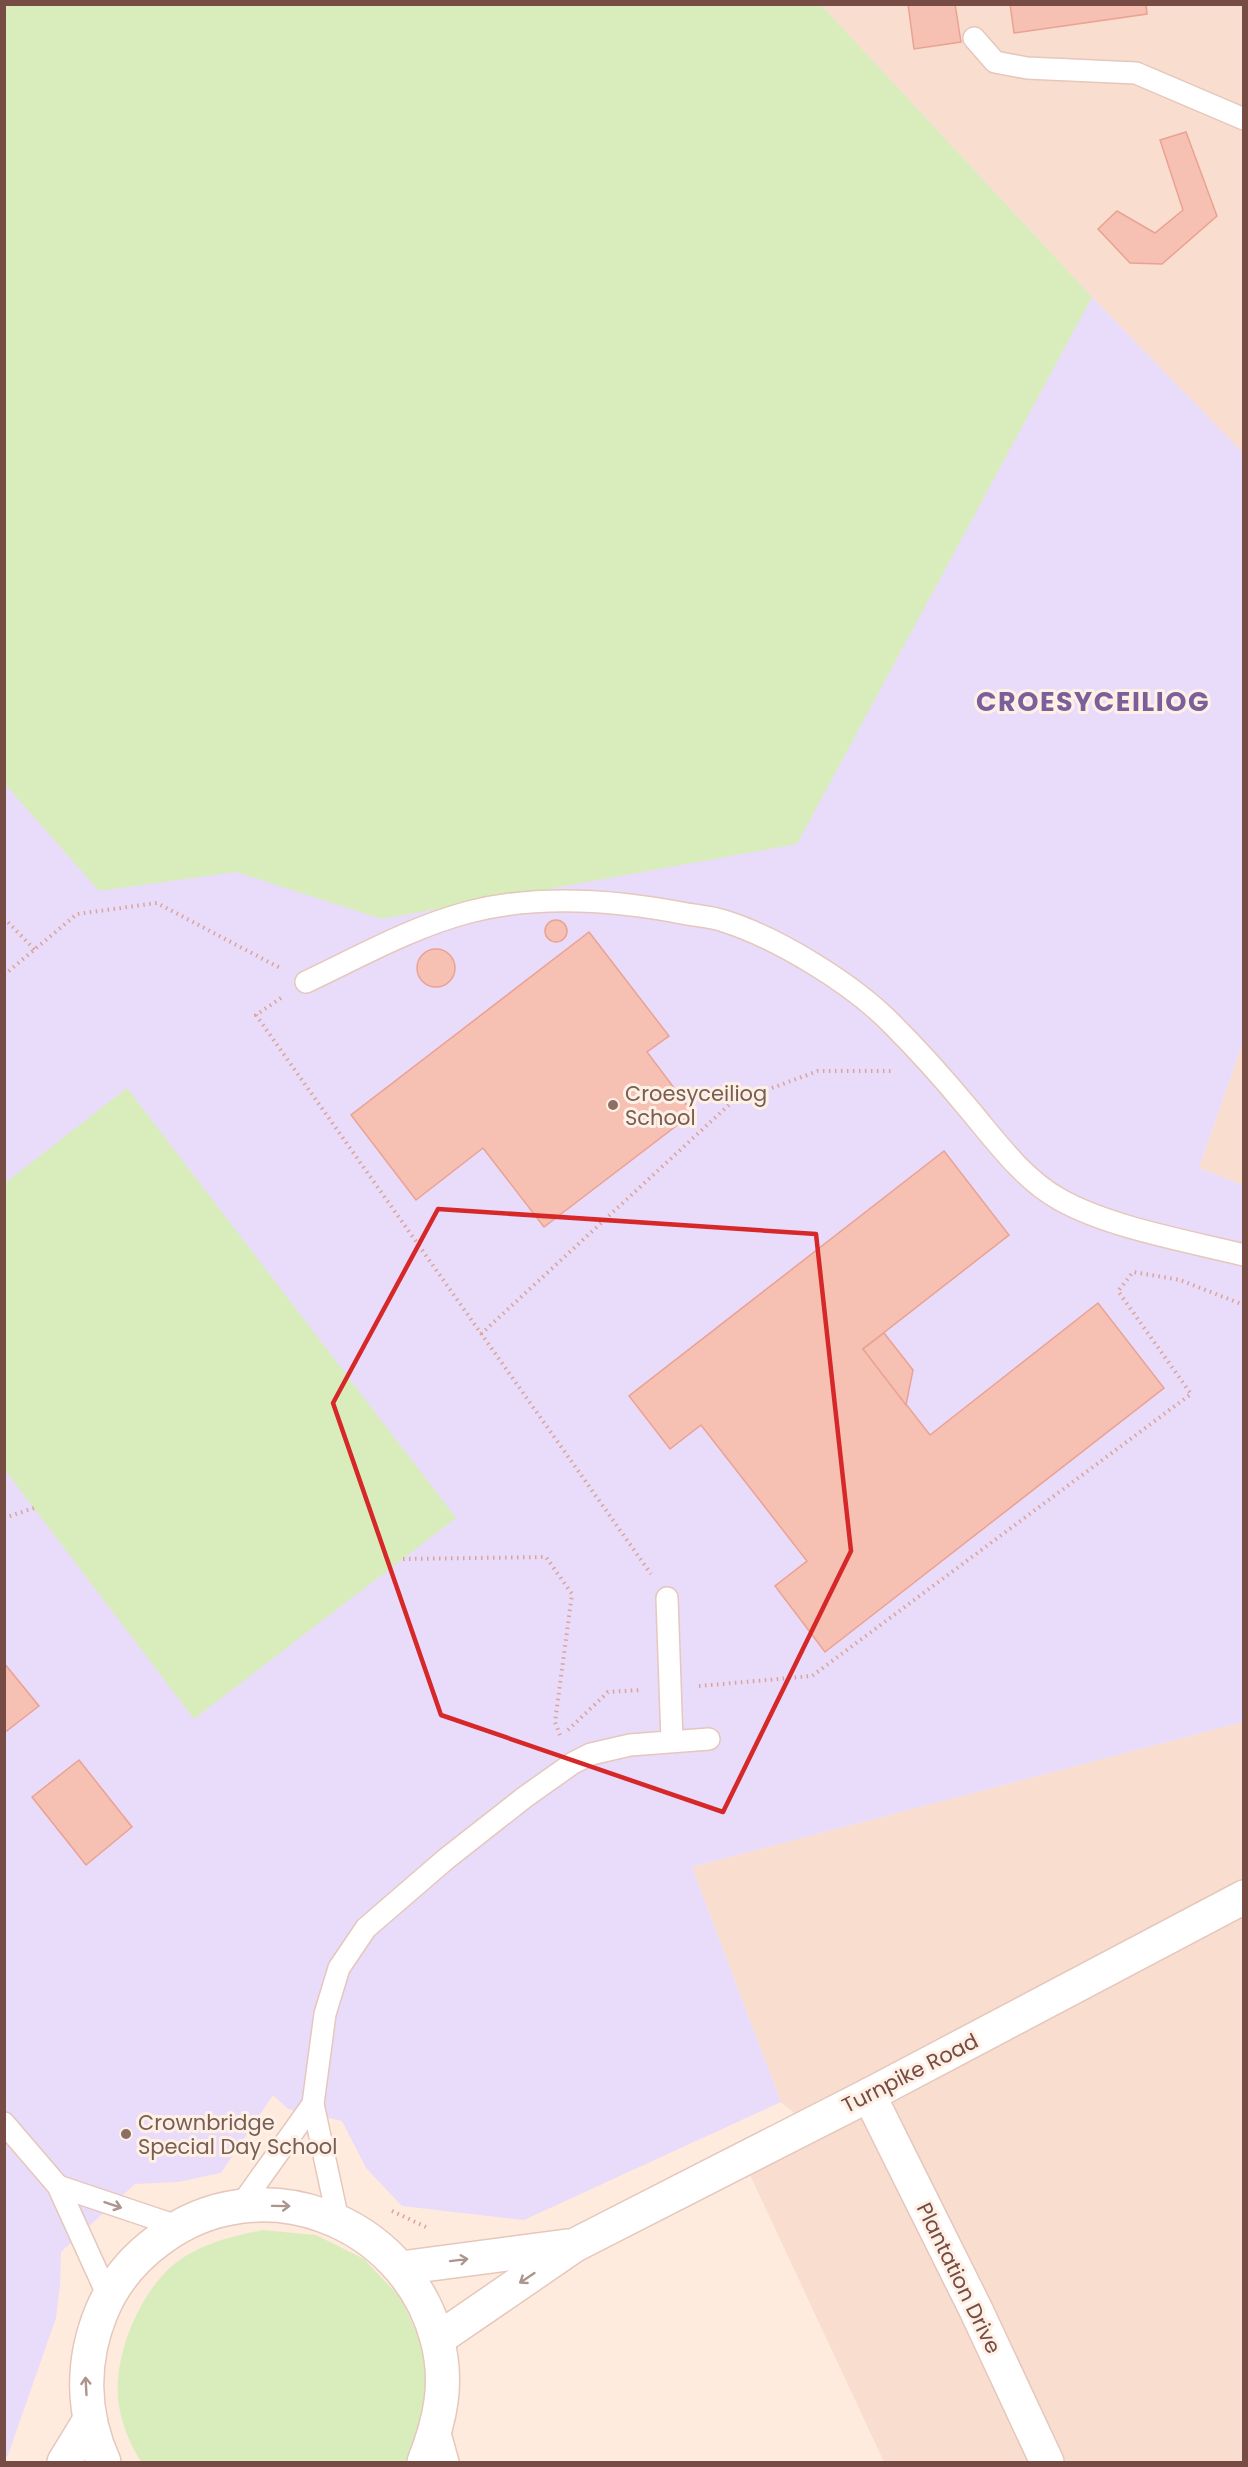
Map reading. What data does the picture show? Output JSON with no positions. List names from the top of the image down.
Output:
{
  "streets": {
    "street": ["Turnpike Road", "Plantation Drive"]
  },
  "crossings": [
    ["Turnpike Road", "Plantation Drive"]
  ],
  "districts": ["CROESYCEILIOG"],
  "places": ["Croesyceiliog School", "Crownbridge Special Day School"]
}
